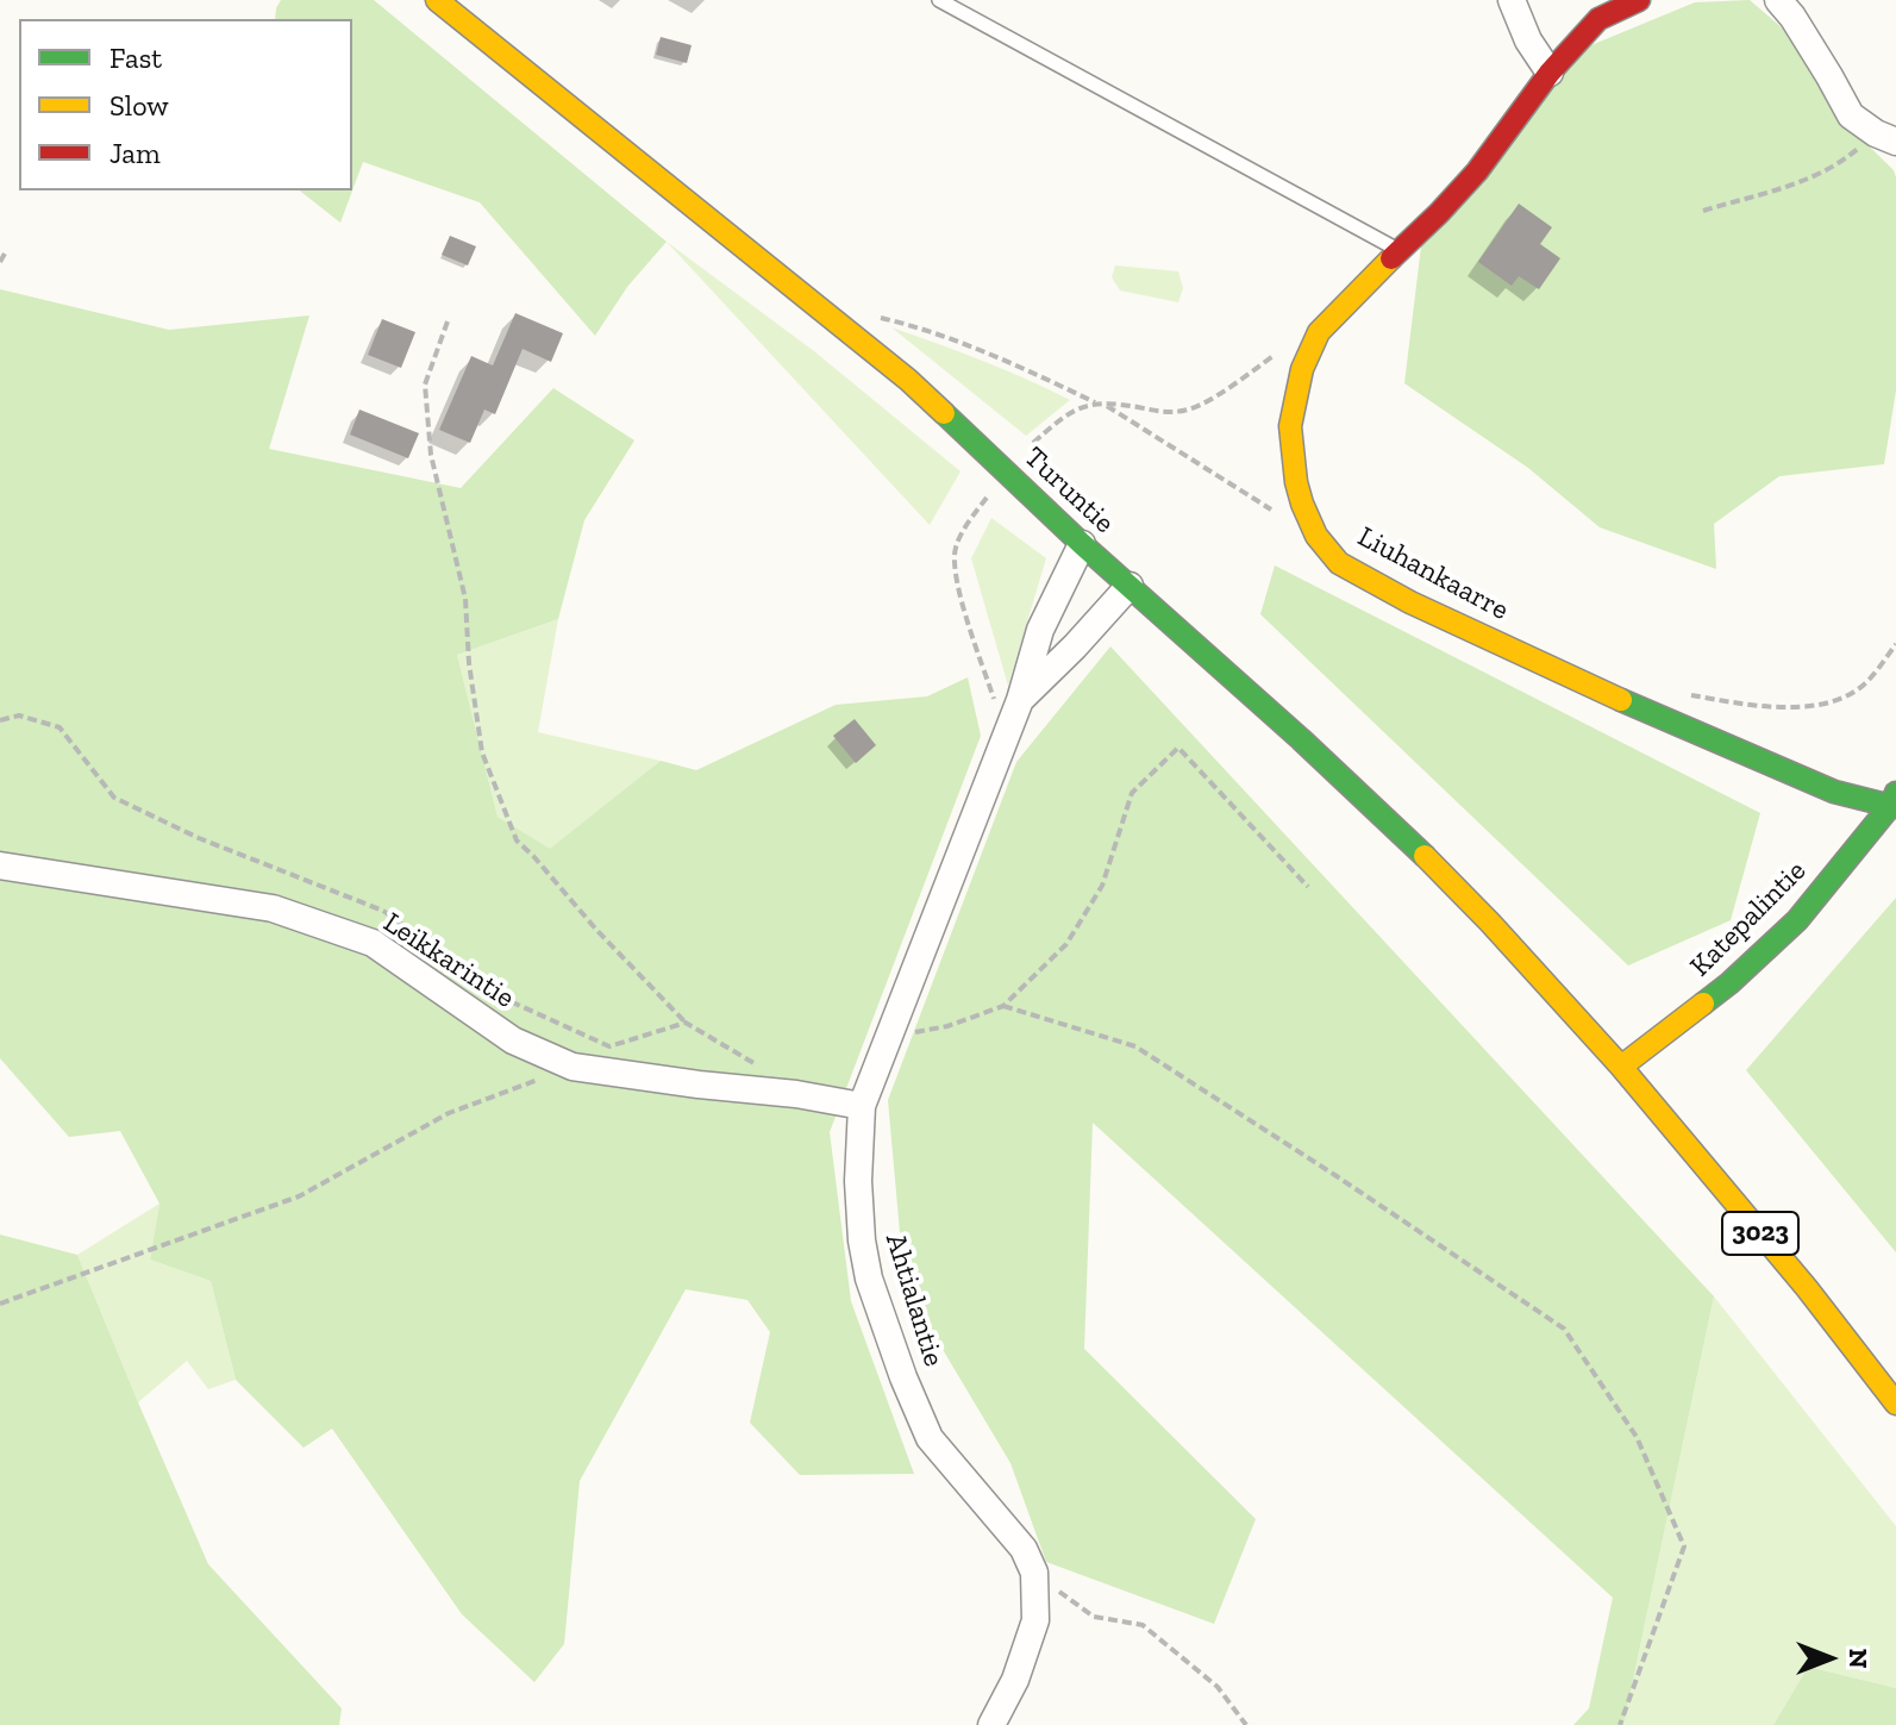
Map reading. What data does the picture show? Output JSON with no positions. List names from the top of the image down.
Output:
{
  "streets": {
    "main road": [
      "Turuntie",
      "Liuhankaarre",
      "Katepalintie",
      "3023"
    ],
    "street": ["Leikkarintie", "Ahtialantie"]
  },
  "crossings": [
    ["Turuntie", "Katepalintie"],
    ["Turuntie", "3023"],
    ["Turuntie", "Ahtialantie"],
    ["Liuhankaarre", "Katepalintie"],
    ["Katepalintie", "3023"],
    ["Leikkarintie", "Ahtialantie"]
  ],
  "legend": ["Fast", "Slow", "Jam"],
  "north": "right"
}
